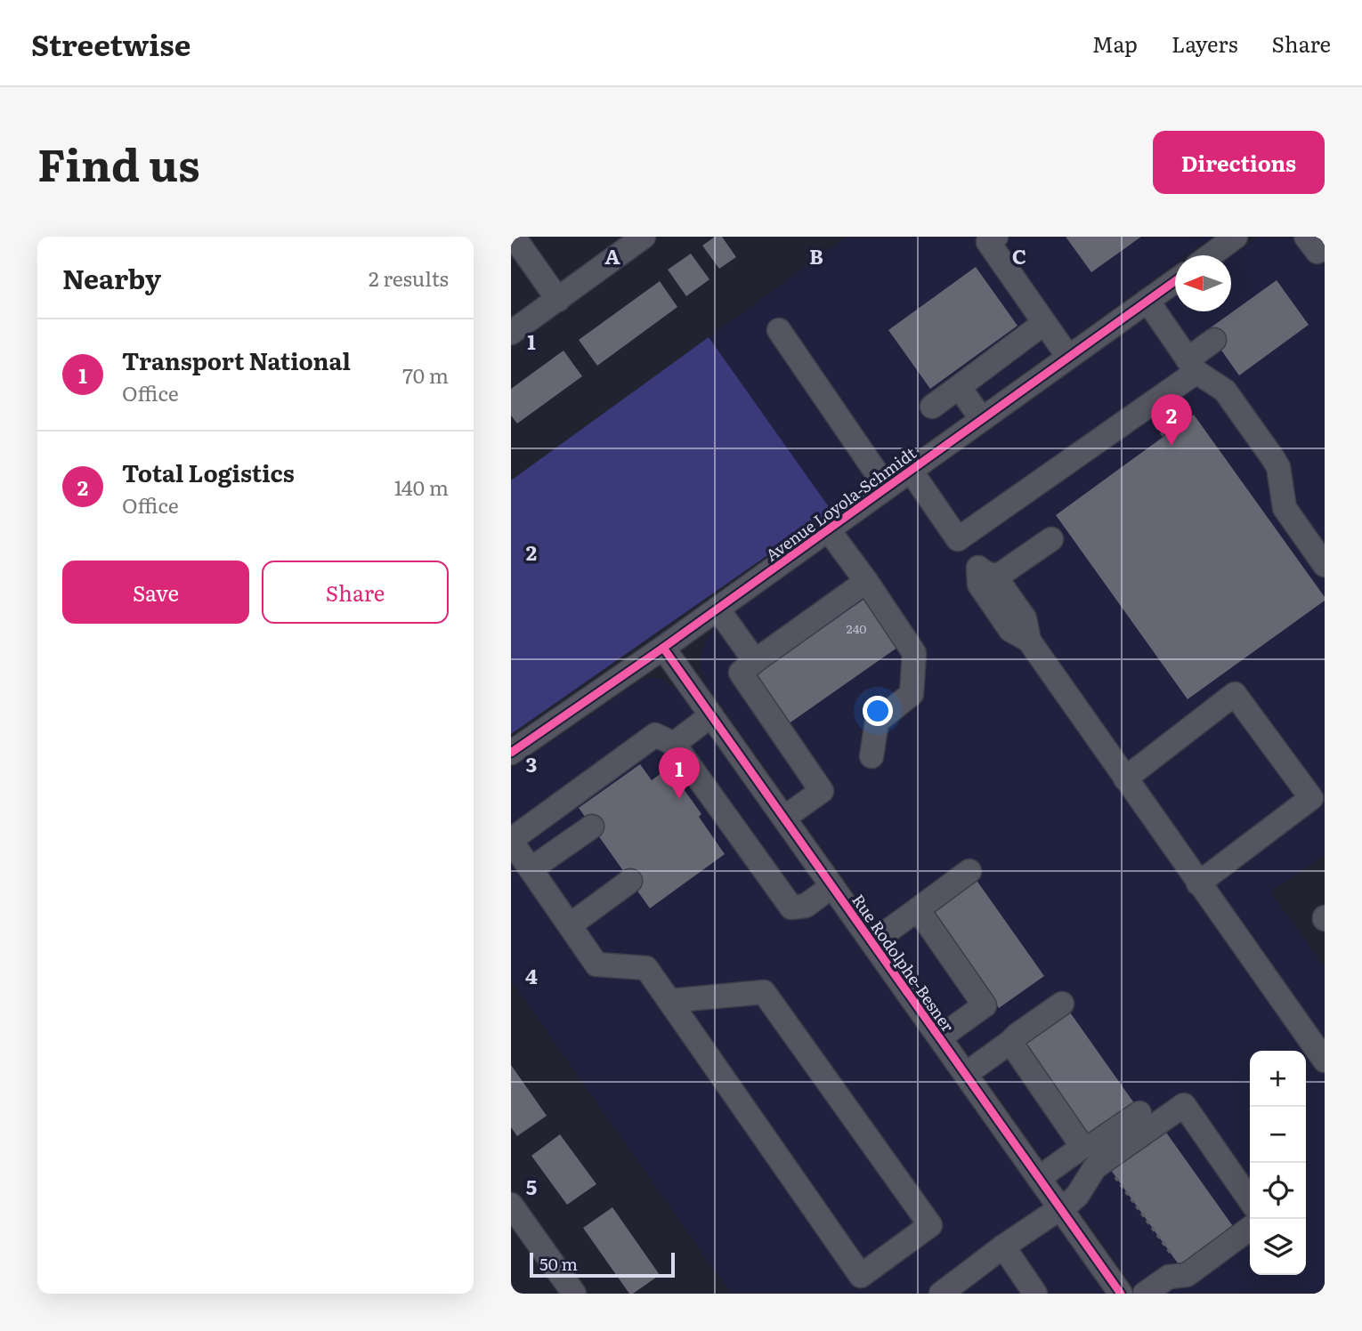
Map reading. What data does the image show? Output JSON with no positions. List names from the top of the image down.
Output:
{
  "streets": {
    "street": ["Avenue Loyola-Schmidt", "Rue Rodolphe-Besner"]
  },
  "crossings": [
    ["Avenue Loyola-Schmidt", "Rue Rodolphe-Besner"]
  ],
  "house_numbers": ["240"],
  "scale_bar": "50 m",
  "north": "left",
  "page": {
    "header": "Streetwise",
    "nav": ["Map", "Layers", "Share"],
    "title": "Find us",
    "buttons": [
      "Directions",
      ["Save", "Share"]
    ],
    "heading": ["Nearby", "2 results"],
    "list": [
      {
        "mark": "1",
        "name": "Transport National",
        "note": "Office",
        "value": "70 m"
      },
      {
        "mark": "2",
        "name": "Total Logistics",
        "note": "Office",
        "value": "140 m"
      }
    ],
    "pins": ["2", "1"],
    "map_buttons": ["+", "−"],
    "scale": "50 m"
  },
  "grid": {
    "columns": ["A", "B", "C"],
    "rows": [
      "1",
      "2",
      "3",
      "4",
      "5"
    ]
  }
}
